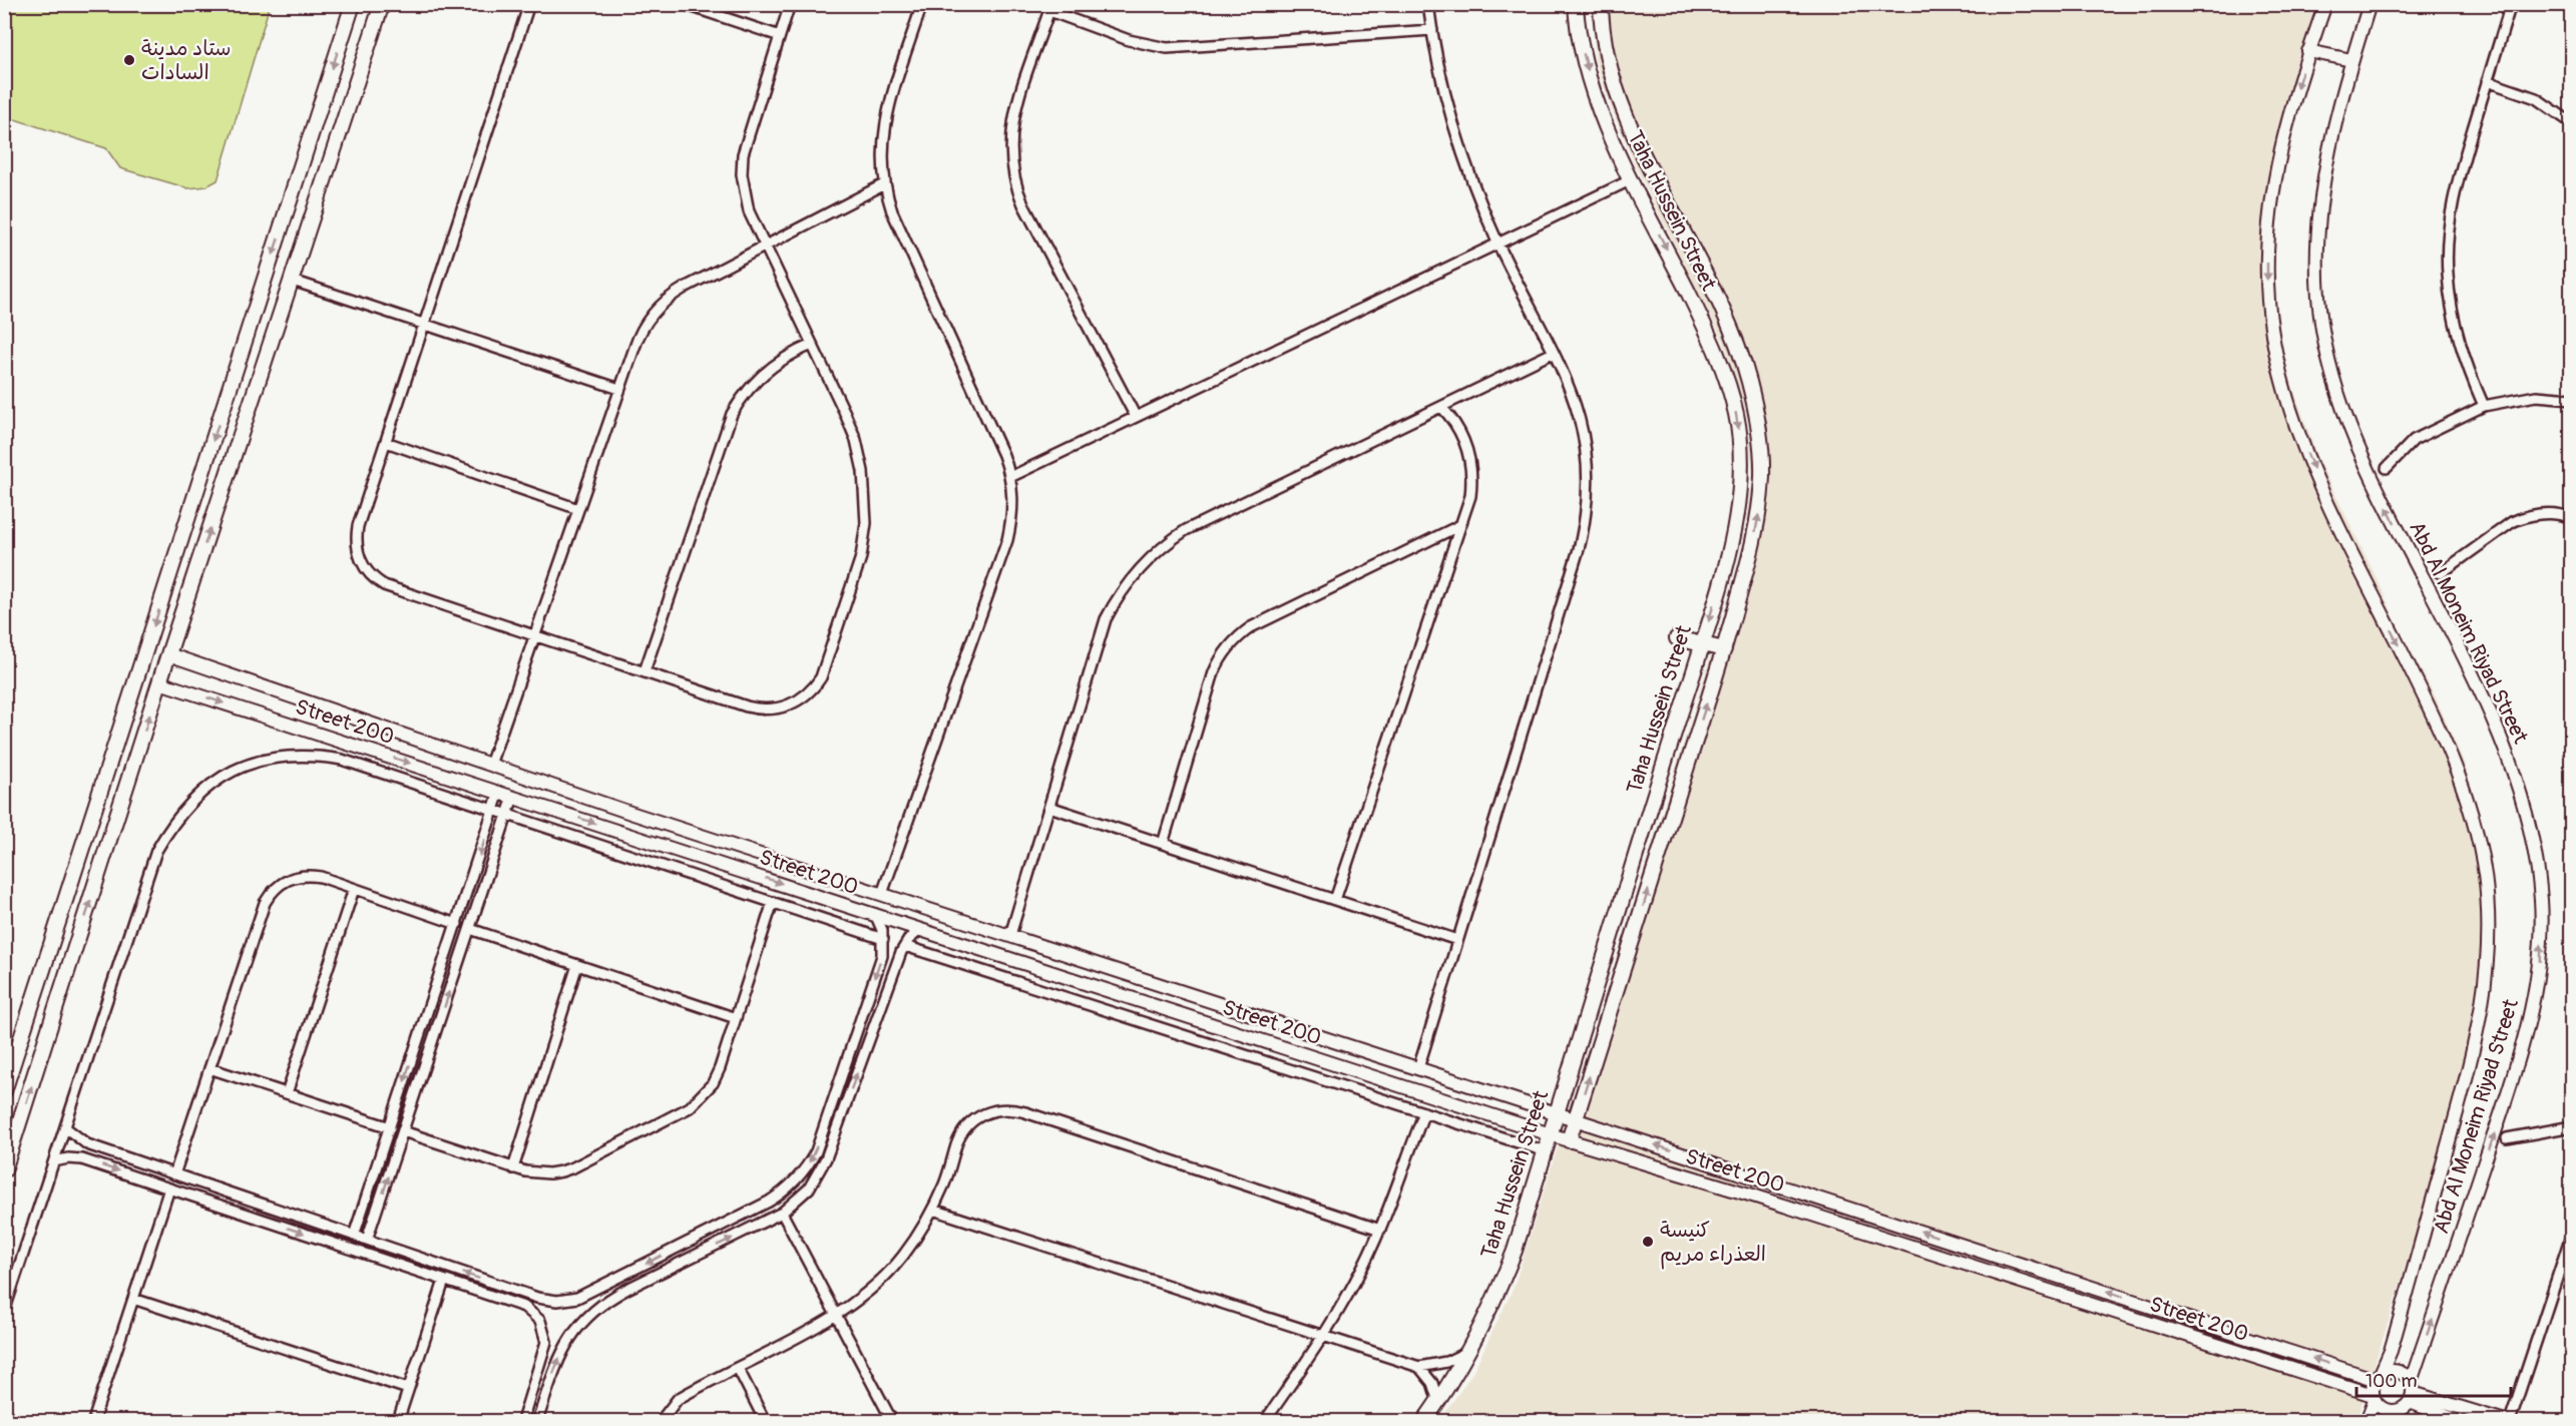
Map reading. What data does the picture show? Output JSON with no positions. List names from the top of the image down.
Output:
{
  "streets": {
    "main road": ["Taha Hussein Street"],
    "street": ["Abd Al Moneim Riyad Street", "Street 200"]
  },
  "crossings": [
    ["Taha Hussein Street", "Street 200"],
    ["Abd Al Moneim Riyad Street", "Street 200"]
  ],
  "places": ["ستاد مدينة السادات", "كنيسة العذراء مريم"],
  "scale_bar": "100 m"
}
